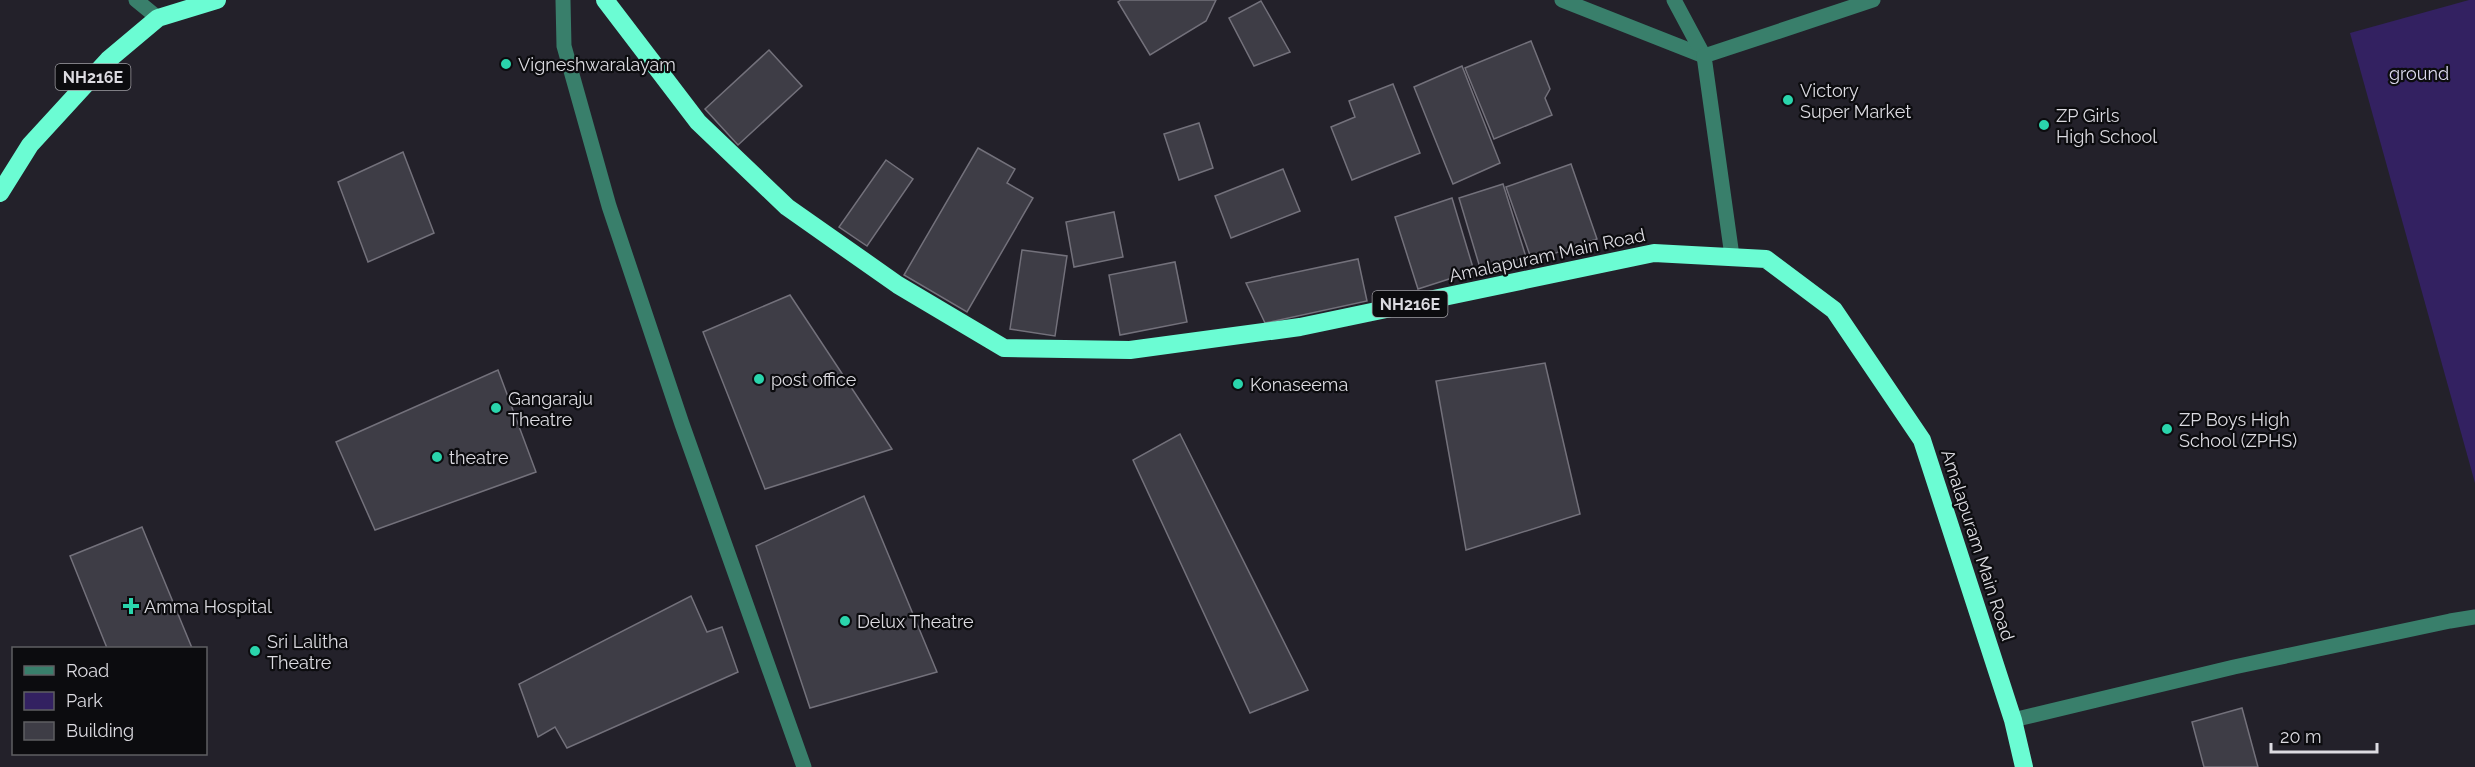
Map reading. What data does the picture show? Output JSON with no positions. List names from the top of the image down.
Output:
{
  "streets": {
    "highway": ["NH216E", "Amalapuram Main Road"]
  },
  "parks": ["ground"],
  "places": {
    "other": [
      "Vigneshwaralayam",
      "Victory Super Market",
      "ZP Girls High School",
      "post office",
      "Konaseema",
      "Gangaraju Theatre",
      "ZP Boys High School (ZPHS)",
      "theatre",
      "Delux Theatre",
      "Sri Lalitha Theatre"
    ],
    "health": ["Amma Hospital"]
  },
  "legend": ["Road", "Park", "Building"],
  "scale_bar": "20 m"
}
